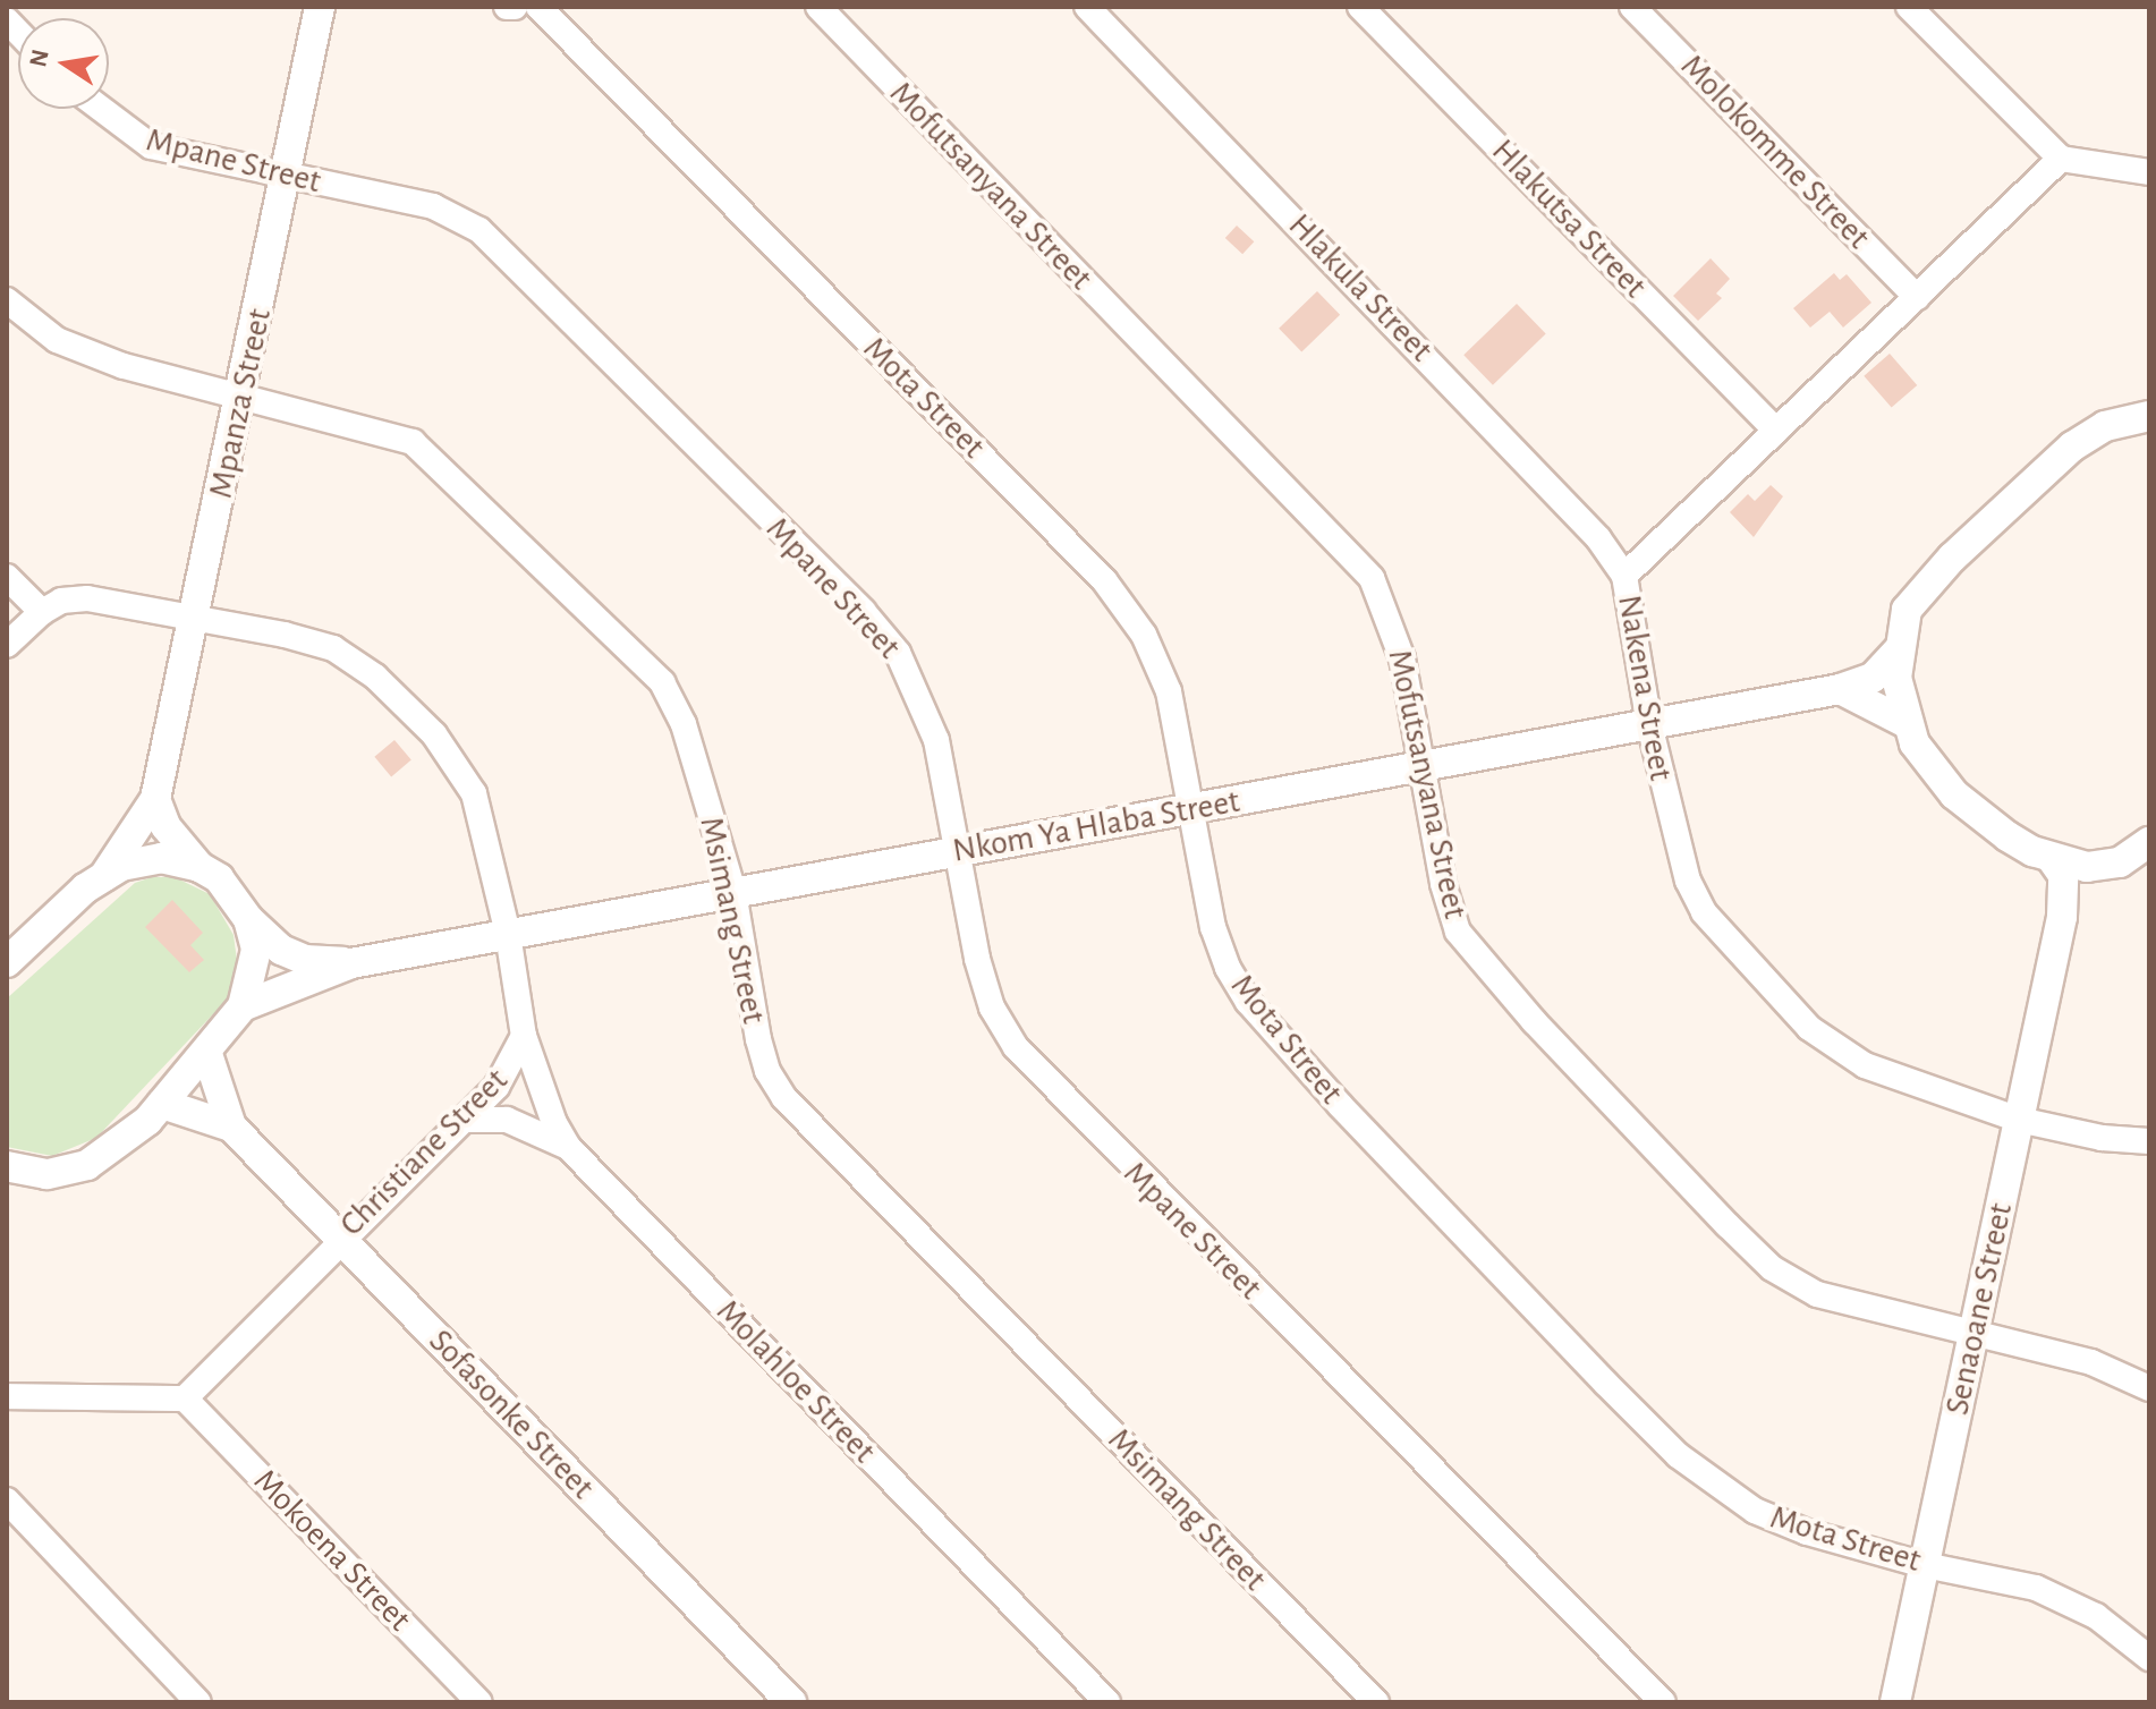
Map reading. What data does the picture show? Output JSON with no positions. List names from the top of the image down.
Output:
{
  "streets": {
    "street": [
      "Molokomme Street",
      "Mpane Street",
      "Mofutsanyana Street",
      "Hlakutsa Street",
      "Hlakula Street",
      "Mota Street",
      "Mpanza Street",
      "Nakena Street",
      "Nkom Ya Hlaba Street",
      "Msimang Street",
      "Christiane Street",
      "Senaoane Street",
      "Molahloe Street",
      "Sofasonke Street",
      "Mokoena Street"
    ]
  },
  "crossings": [
    ["Molokomme Street", "Nakena Street"],
    ["Mpane Street", "Mpanza Street"],
    ["Mpane Street", "Nkom Ya Hlaba Street"],
    ["Mofutsanyana Street", "Nkom Ya Hlaba Street"],
    ["Mofutsanyana Street", "Senaoane Street"],
    ["Hlakutsa Street", "Nakena Street"],
    ["Hlakula Street", "Nakena Street"],
    ["Mota Street", "Nkom Ya Hlaba Street"],
    ["Mota Street", "Senaoane Street"],
    ["Mpanza Street", "Msimang Street"],
    ["Mpanza Street", "Christiane Street"],
    ["Nakena Street", "Nkom Ya Hlaba Street"],
    ["Nakena Street", "Senaoane Street"],
    ["Nkom Ya Hlaba Street", "Msimang Street"],
    ["Nkom Ya Hlaba Street", "Christiane Street"],
    ["Christiane Street", "Molahloe Street"],
    ["Christiane Street", "Sofasonke Street"],
    ["Christiane Street", "Mokoena Street"]
  ],
  "north": "left"
}
